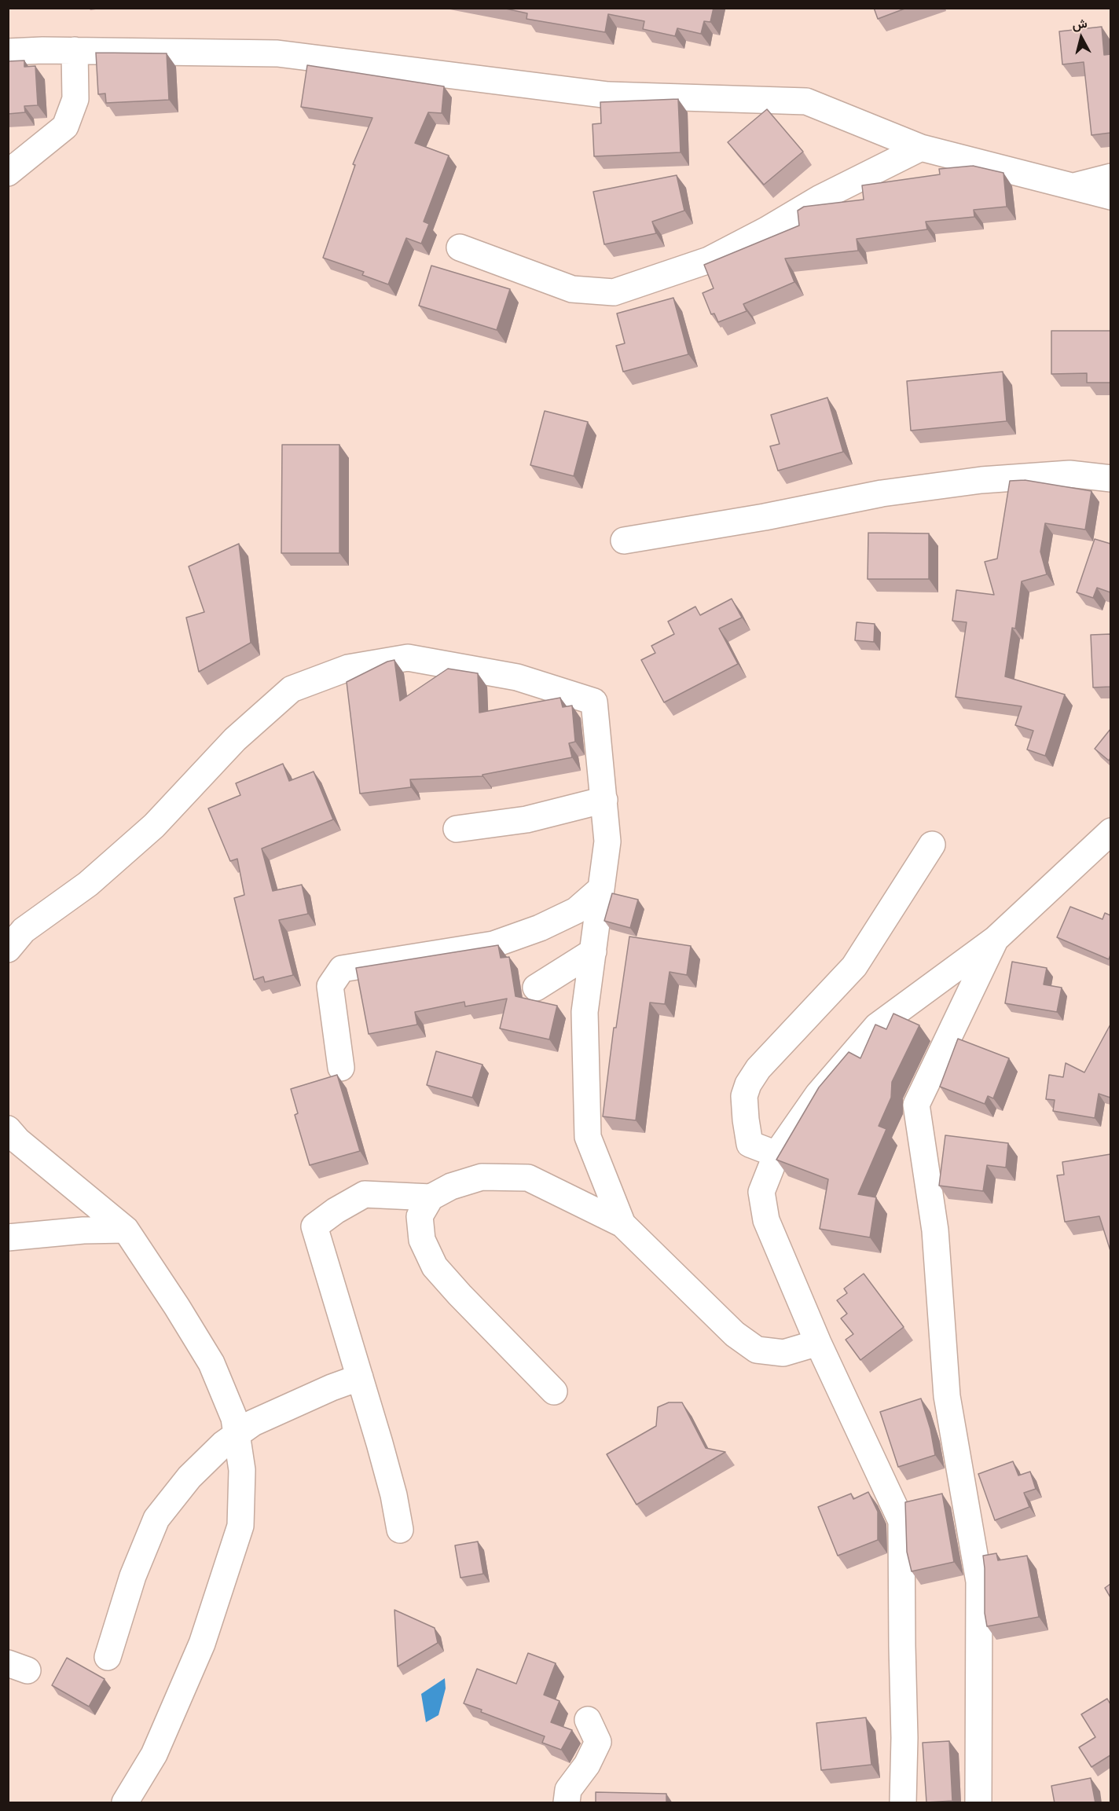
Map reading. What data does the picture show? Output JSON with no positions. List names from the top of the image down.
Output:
{
  "north": "top"
}
